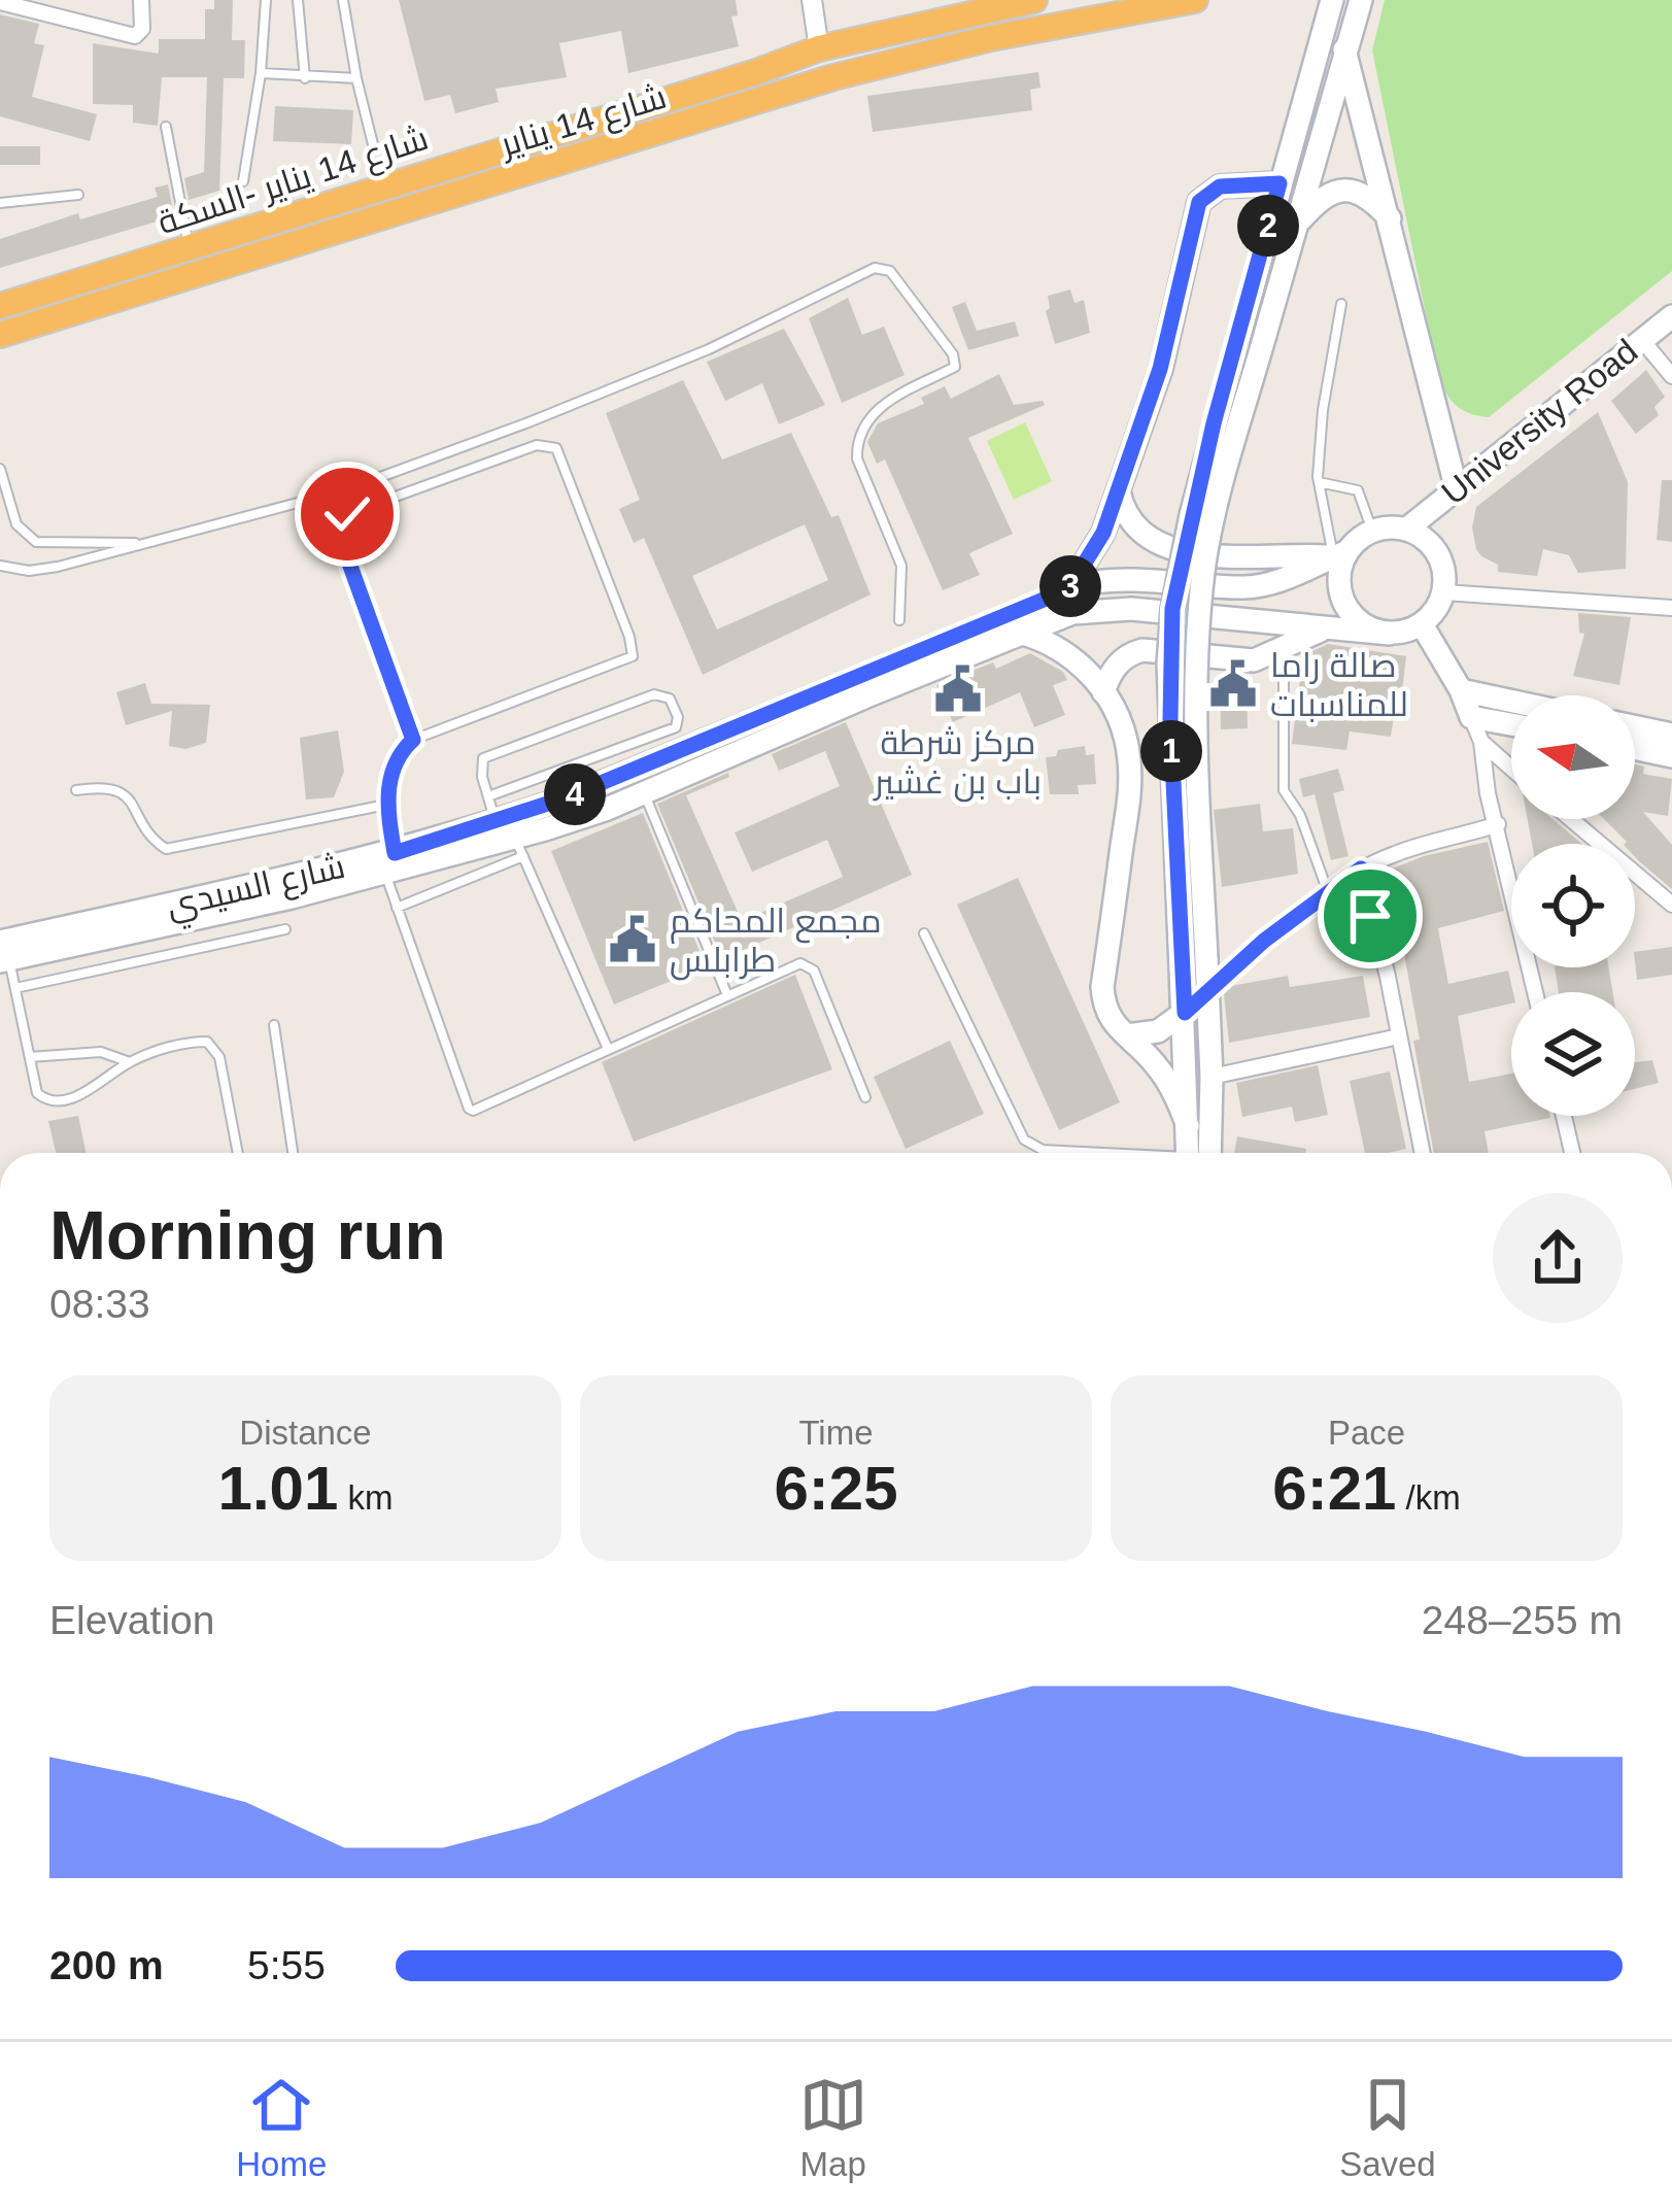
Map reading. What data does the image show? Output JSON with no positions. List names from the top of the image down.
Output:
{
  "streets": {
    "highway": ["شارع 14 يناير", "شارع 14 يناير -السكة"],
    "main road": ["University Road", "شارع السيدي"]
  },
  "crossings": [
    ["University Road", "شارع السيدي"]
  ],
  "places": {
    "public building": ["صالة راما للمناسبات", "مركز شرطة باب بن غشير", "مجمع المحاكم طرابلس"]
  },
  "north": "left",
  "page": {
    "pins": [
      "2",
      "3",
      "1",
      "4"
    ],
    "heading": ["Morning run", "08:33"],
    "stats": [
      ["Distance", "1.01 km"],
      ["Time", "6:25"],
      ["Pace", "6:21 /km"]
    ],
    "chart": ["Elevation", "248–255 m"],
    "list": [
      {
        "name": "200 m",
        "note": "5:55"
      }
    ],
    "tabs": ["Home", "Map", "Saved"]
  }
}
